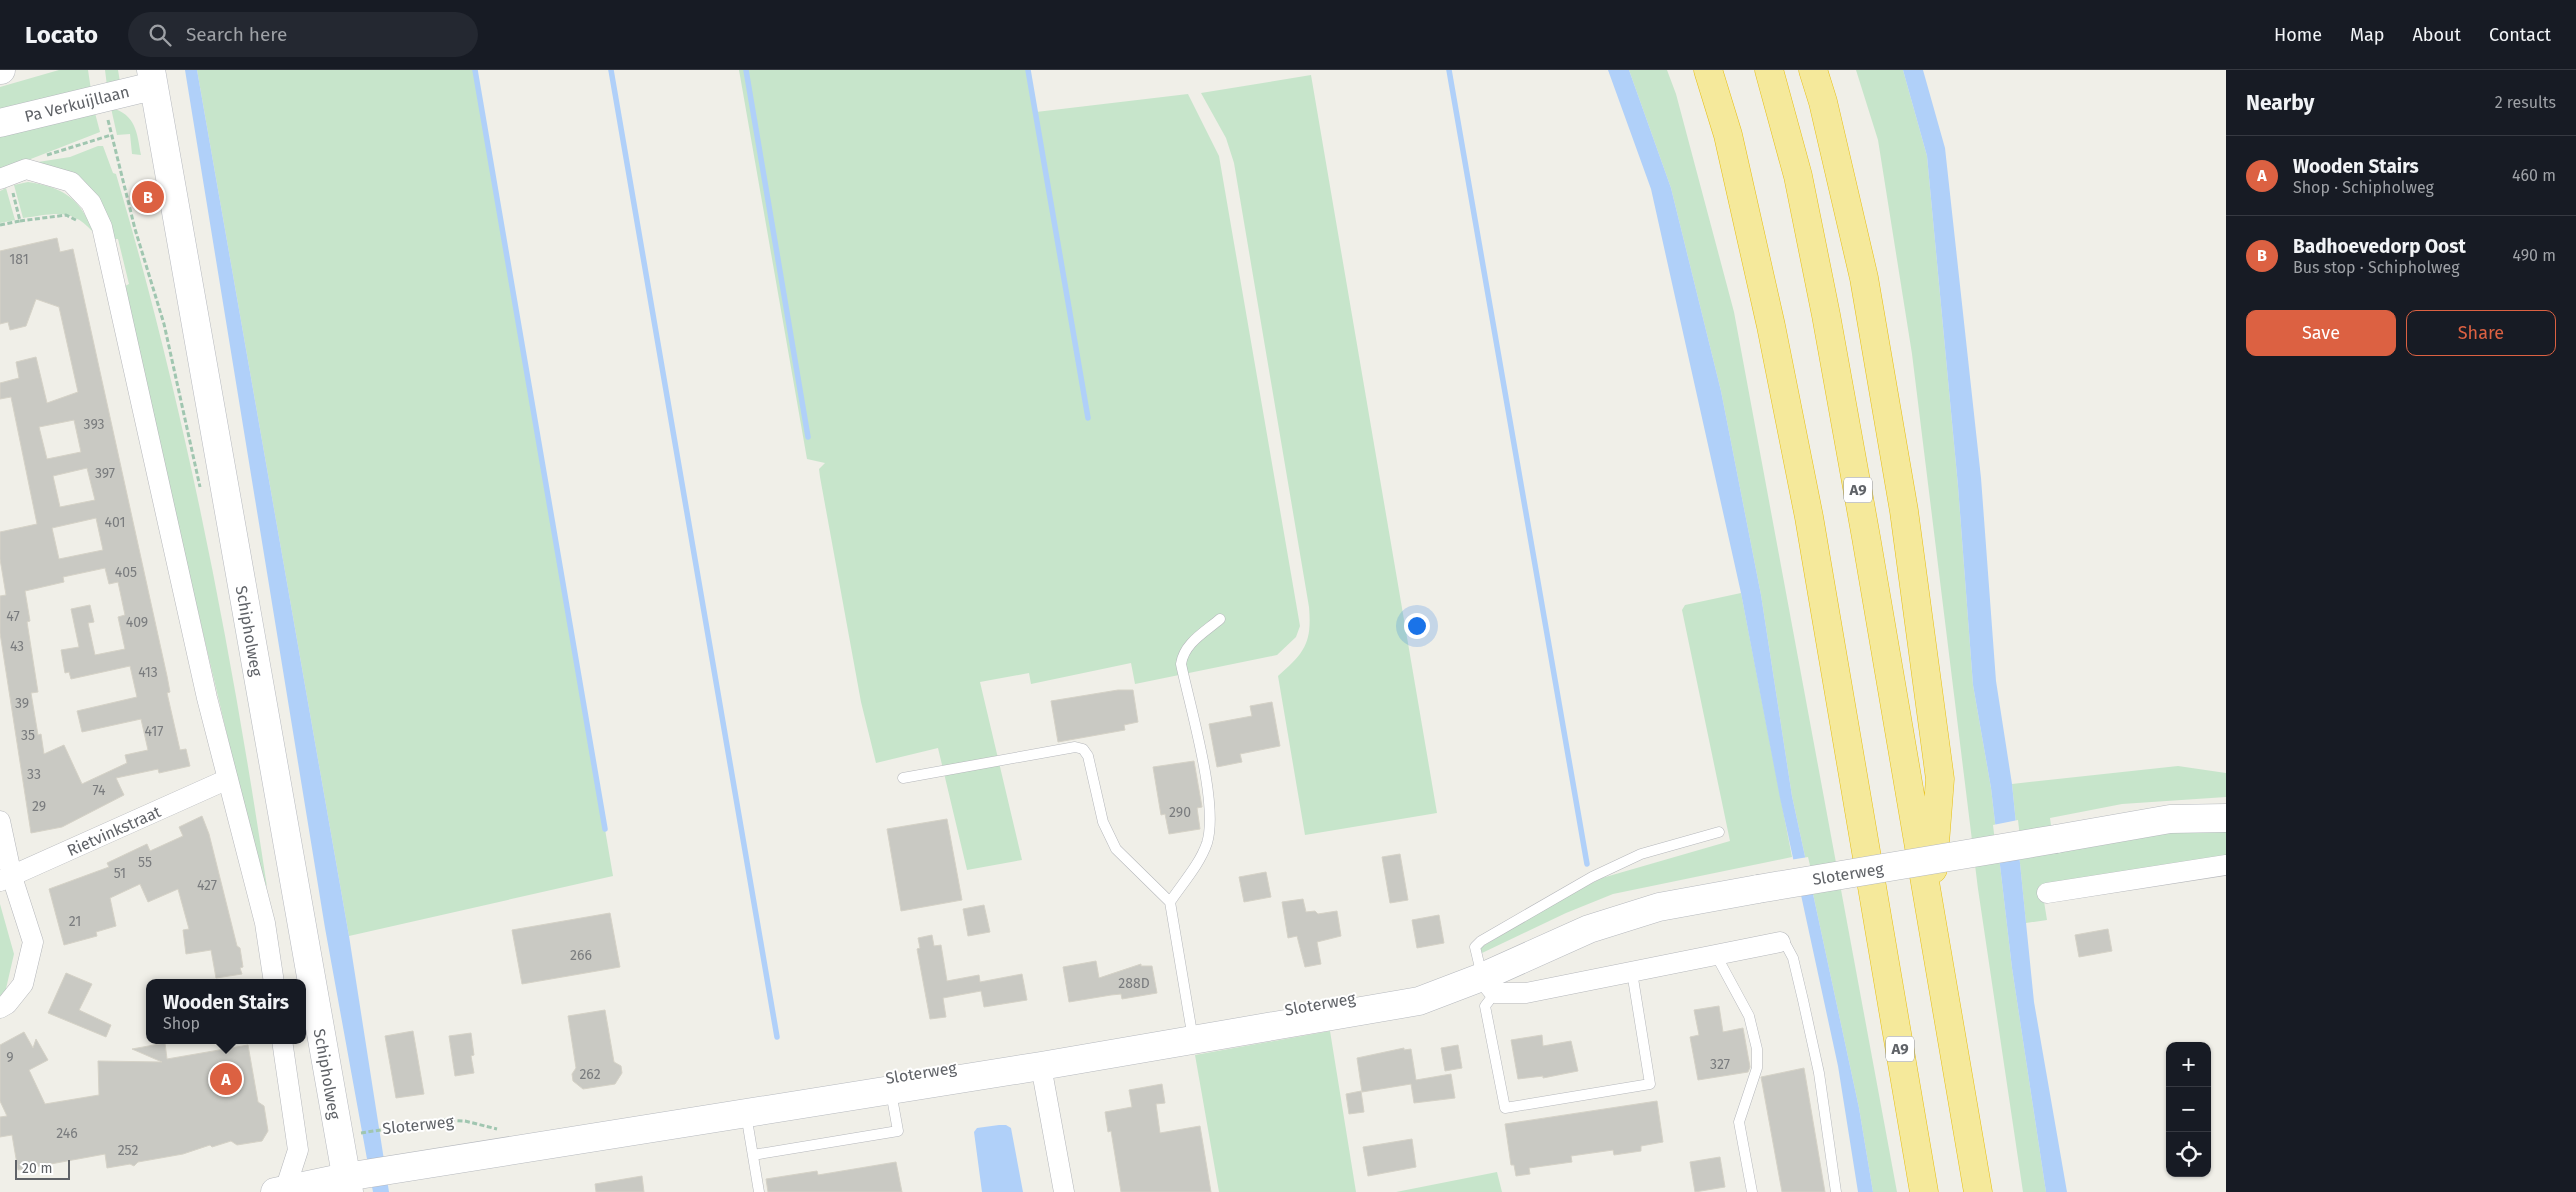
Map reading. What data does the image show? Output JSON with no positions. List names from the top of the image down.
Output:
{
  "streets": {
    "highway": ["A9"],
    "street": [
      "Pa Verkuijllaan",
      "Schipholweg",
      "Rietvinkstraat",
      "Sloterweg"
    ]
  },
  "crossings": [
    ["Pa Verkuijllaan", "Schipholweg"],
    ["Schipholweg", "Sloterweg"]
  ],
  "house_numbers": [
    "181",
    "393",
    "397",
    "401",
    "405",
    "47",
    "409",
    "43",
    "413",
    "39",
    "417",
    "35",
    "33",
    "74",
    "29",
    "290",
    "55",
    "51",
    "427",
    "21",
    "266",
    "288D",
    "9",
    "327",
    "262",
    "246",
    "252"
  ],
  "scale_bar": "20 m",
  "page": {
    "header": "Locato",
    "search": "Search here",
    "nav": [
      "Home",
      "Map",
      "About",
      "Contact"
    ],
    "heading": ["Nearby", "2 results"],
    "list": [
      {
        "mark": "A",
        "name": "Wooden Stairs",
        "note": "Shop · Schipholweg",
        "value": "460 m"
      },
      {
        "mark": "B",
        "name": "Badhoevedorp Oost",
        "note": "Bus stop · Schipholweg",
        "value": "490 m"
      }
    ],
    "pins": ["B", "A"],
    "buttons": ["Save", "Share"],
    "popup": ["Wooden Stairs", "Shop"],
    "map_buttons": ["+", "−"],
    "scale": "20 m"
  }
}
